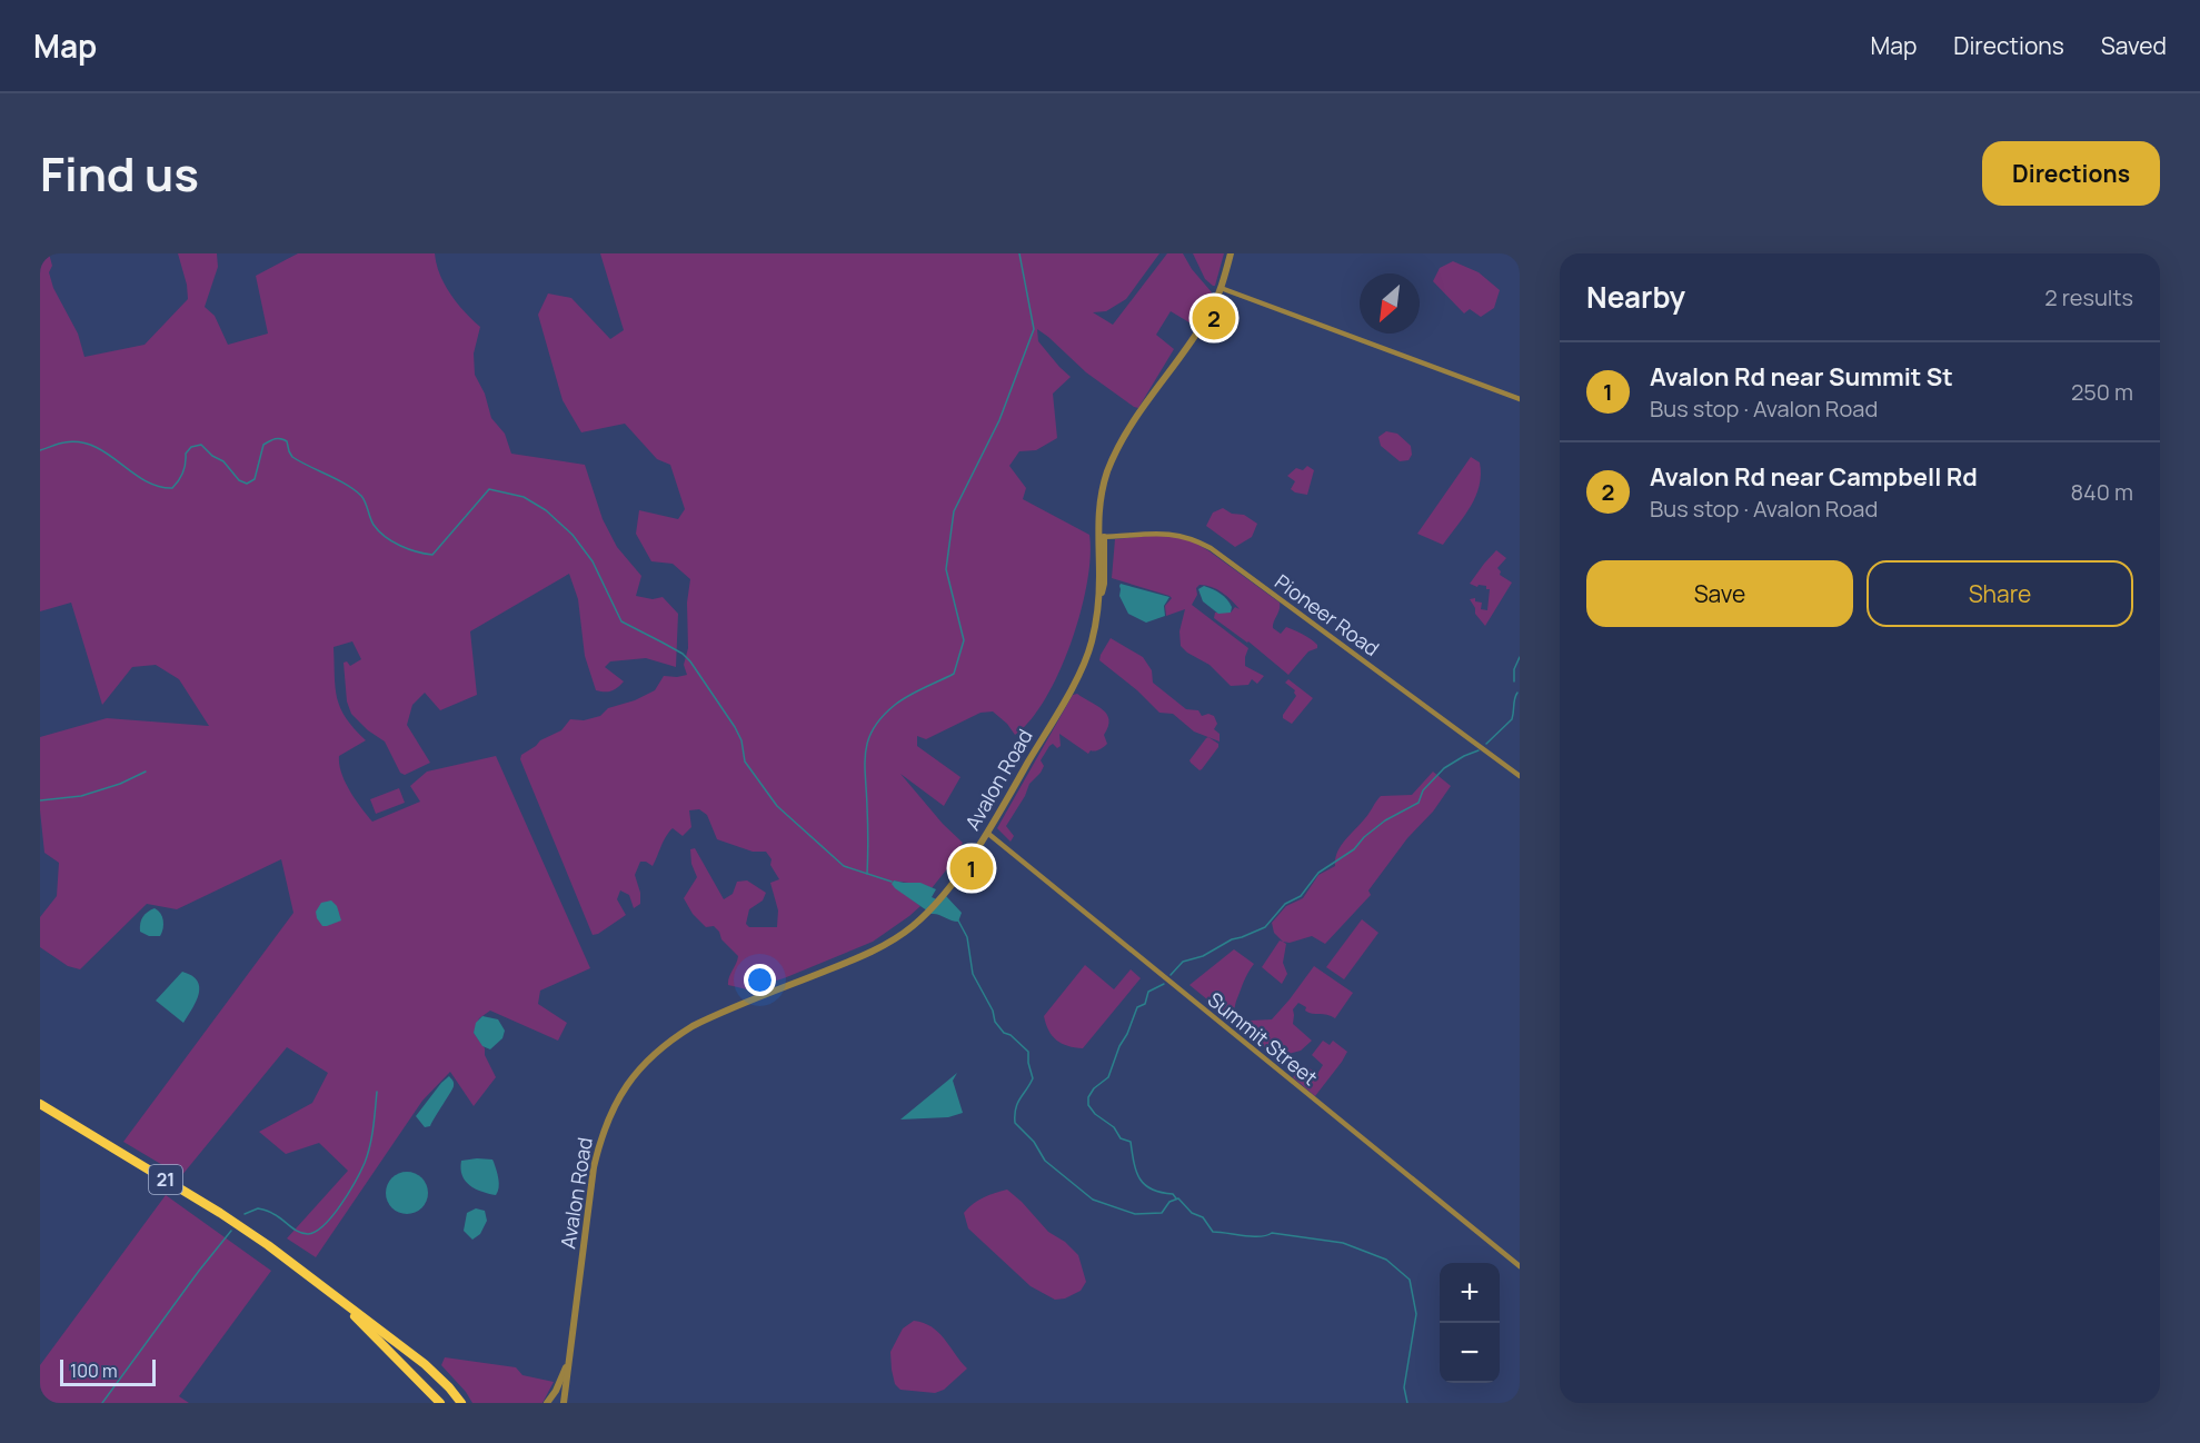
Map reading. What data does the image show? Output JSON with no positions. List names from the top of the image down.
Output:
{
  "streets": {
    "highway": ["21"],
    "street": ["Pioneer Road", "Avalon Road", "Summit Street"]
  },
  "crossings": [
    ["Pioneer Road", "Avalon Road"],
    ["Avalon Road", "Summit Street"]
  ],
  "scale_bar": "100 m",
  "north": "bottom left",
  "page": {
    "header": "Map",
    "nav": ["Map", "Directions", "Saved"],
    "title": "Find us",
    "buttons": [
      "Directions",
      ["Save", "Share"]
    ],
    "heading": ["Nearby", "2 results"],
    "pins": ["2", "1"],
    "list": [
      {
        "mark": "1",
        "name": "Avalon Rd near Summit St",
        "note": "Bus stop · Avalon Road",
        "value": "250 m"
      },
      {
        "mark": "2",
        "name": "Avalon Rd near Campbell Rd",
        "note": "Bus stop · Avalon Road",
        "value": "840 m"
      }
    ],
    "map_buttons": ["+", "−"],
    "scale": "100 m"
  }
}
